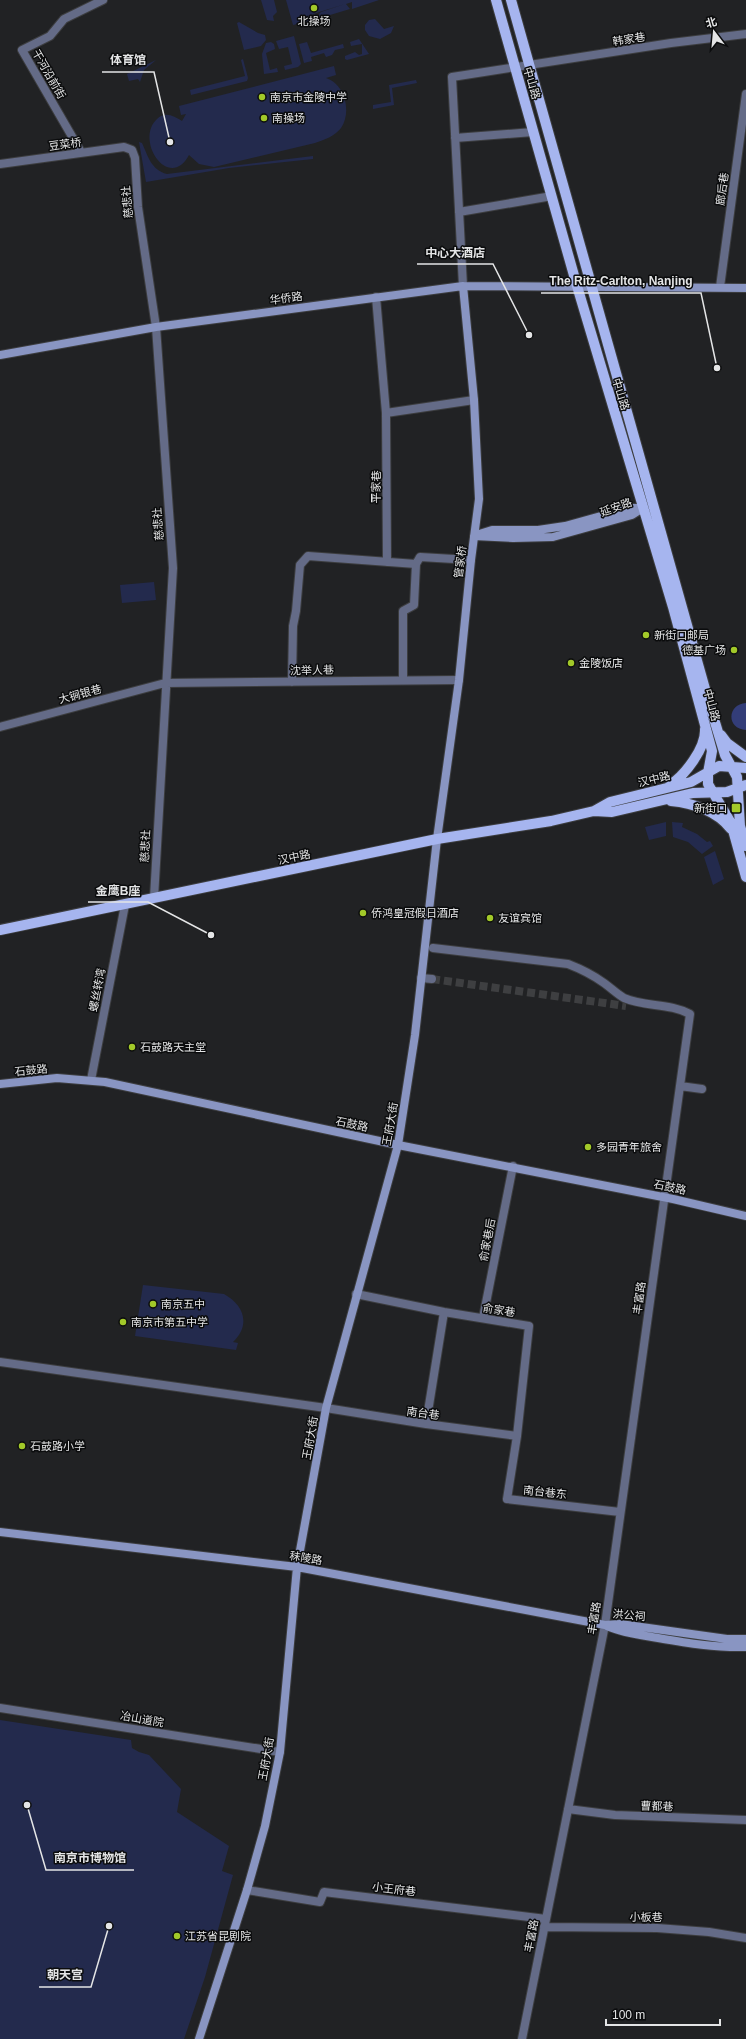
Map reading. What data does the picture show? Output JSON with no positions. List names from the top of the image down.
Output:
{
  "streets": {
    "main road": ["中山路", "汉中路"],
    "street": [
      "韩家巷",
      "干河沿前街",
      "豆菜桥",
      "廊后巷",
      "慈悲社",
      "华侨路",
      "平家巷",
      "延安路",
      "管家桥",
      "沈举人巷",
      "大锏银巷",
      "螺丝转湾",
      "石鼓路",
      "王府大街",
      "俞家巷后",
      "丰富路",
      "俞家巷",
      "南台巷",
      "南台巷东",
      "秣陵路",
      "洪公祠",
      "冶山道院",
      "曹都巷",
      "小王府巷",
      "小板巷"
    ]
  },
  "crossings": [
    ["韩家巷", "中山路"],
    ["干河沿前街", "豆菜桥"],
    ["中山路", "华侨路"],
    ["中山路", "延安路"],
    ["中山路", "汉中路"],
    ["豆菜桥", "慈悲社"],
    ["廊后巷", "华侨路"],
    ["慈悲社", "华侨路"],
    ["慈悲社", "沈举人巷"],
    ["慈悲社", "大锏银巷"],
    ["慈悲社", "汉中路"],
    ["华侨路", "平家巷"],
    ["华侨路", "管家桥"],
    ["延安路", "管家桥"],
    ["管家桥", "沈举人巷"],
    ["管家桥", "汉中路"],
    ["管家桥", "王府大街"],
    ["沈举人巷", "大锏银巷"],
    ["汉中路", "螺丝转湾"],
    ["汉中路", "王府大街"],
    ["螺丝转湾", "石鼓路"],
    ["石鼓路", "王府大街"],
    ["石鼓路", "俞家巷后"],
    ["石鼓路", "丰富路"],
    ["王府大街", "俞家巷"],
    ["王府大街", "南台巷"],
    ["王府大街", "秣陵路"],
    ["王府大街", "冶山道院"],
    ["王府大街", "小王府巷"],
    ["俞家巷后", "俞家巷"],
    ["丰富路", "南台巷东"],
    ["丰富路", "秣陵路"],
    ["丰富路", "洪公祠"],
    ["丰富路", "曹都巷"],
    ["丰富路", "小王府巷"],
    ["丰富路", "小板巷"],
    ["俞家巷", "南台巷"],
    ["俞家巷", "南台巷东"],
    ["南台巷", "南台巷东"],
    ["秣陵路", "洪公祠"],
    ["小王府巷", "小板巷"]
  ],
  "places": {
    "other": [
      "北操场",
      "南京市金陵中学",
      "南操场",
      "体育馆",
      "中心大酒店",
      "The Ritz-Carlton, Nanjing",
      "新街口邮局",
      "德基广场",
      "金陵饭店",
      "侨鸿皇冠假日酒店",
      "友谊宾馆",
      "金鹰B座",
      "石鼓路天主堂",
      "多园青年旅舍",
      "南京五中",
      "南京市第五中学",
      "石鼓路小学",
      "南京市博物馆",
      "朝天宫",
      "江苏省昆剧院"
    ],
    "transit": ["新街口"]
  },
  "scale_bar": "100 m",
  "north": "top"
}
